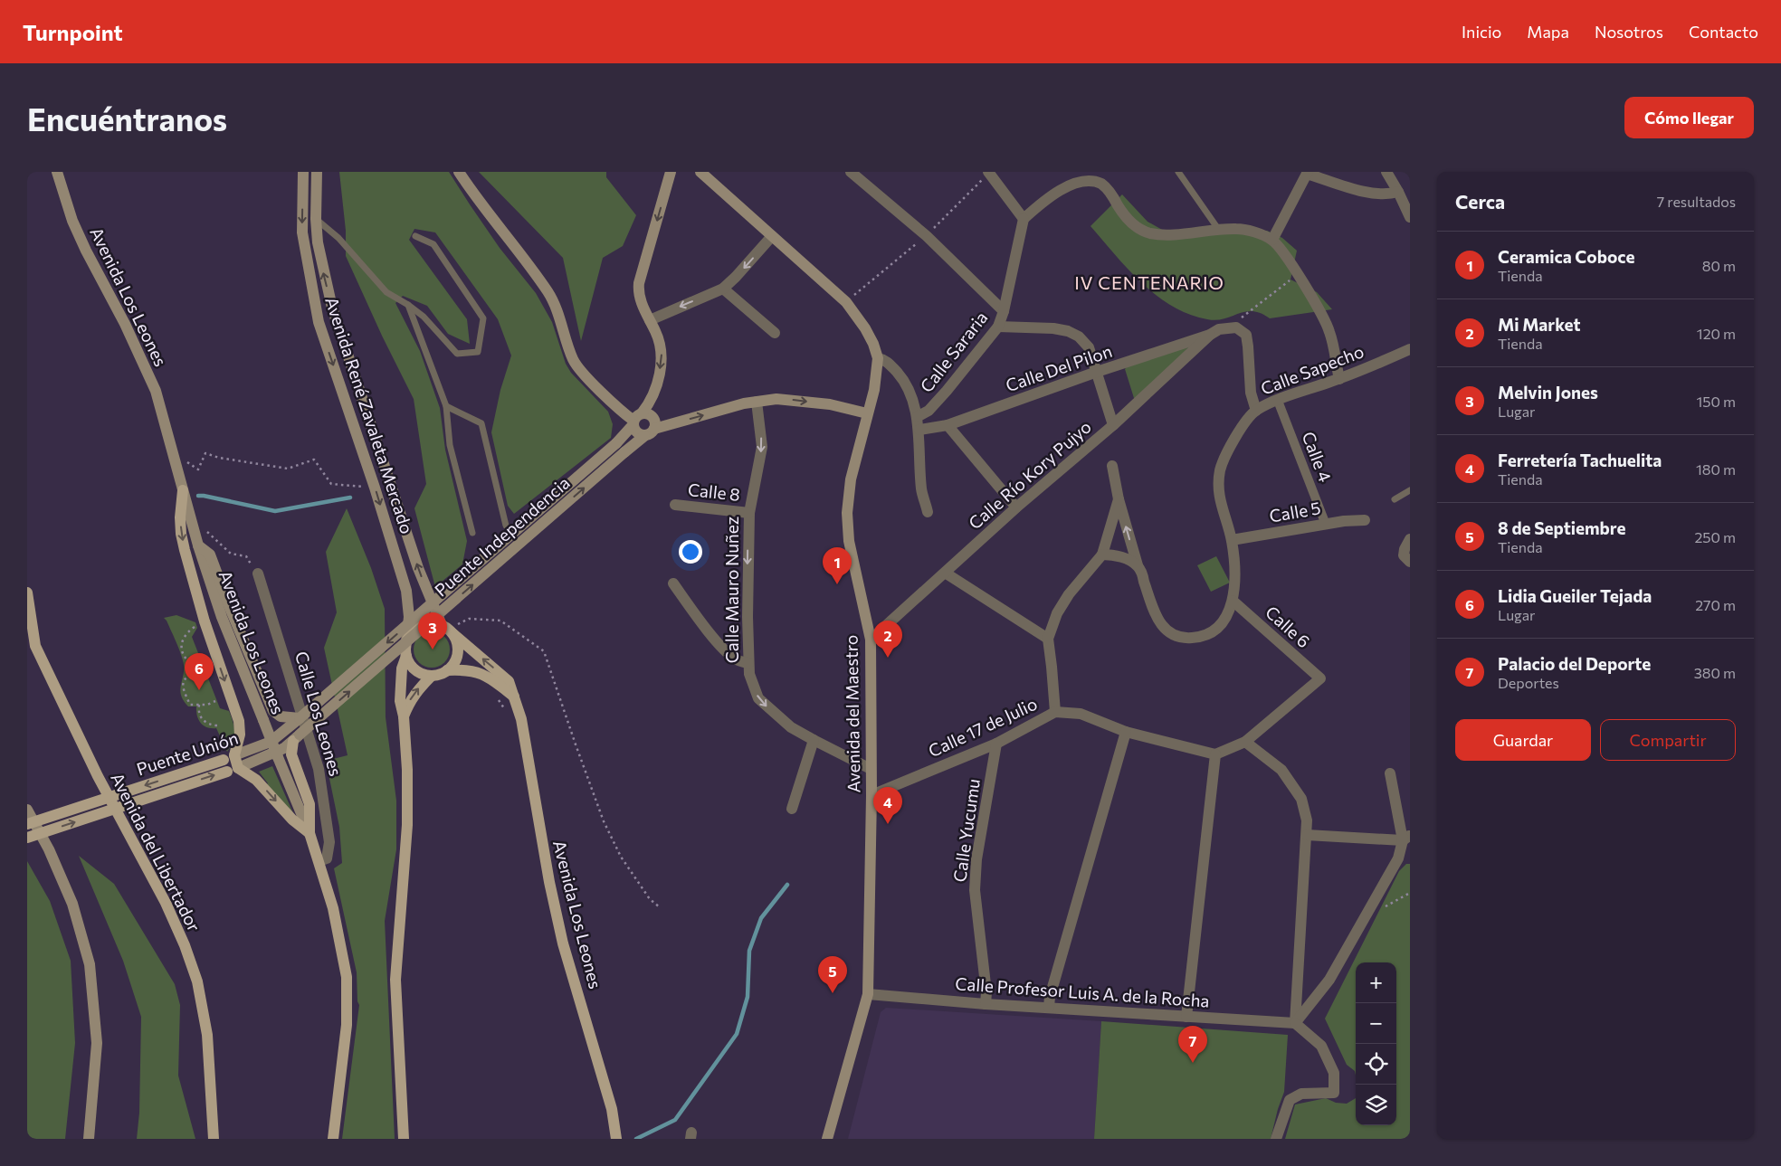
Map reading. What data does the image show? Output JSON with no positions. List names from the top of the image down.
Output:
{
  "streets": {
    "main road": [
      "Avenida Los Leones",
      "Avenida René Zavaleta Mercado",
      "Puente Independencia",
      "Avenida del Maestro",
      "Puente Unión",
      "Avenida del Libertador"
    ],
    "street": [
      "Calle Sararia",
      "Calle Del Pilon",
      "Calle Sapecho",
      "Calle 4",
      "Calle Río Kory Pujyo",
      "Calle 8",
      "Calle 5",
      "Calle Mauro Nuñez",
      "Calle 6",
      "Calle Los Leones",
      "Calle 17 de Julio",
      "Calle Yucumu",
      "Calle Profesor Luis A. de la Rocha"
    ]
  },
  "crossings": [
    ["Avenida Los Leones", "Avenida René Zavaleta Mercado"],
    ["Avenida Los Leones", "Calle Los Leones"],
    ["Calle Del Pilon", "Calle Río Kory Pujyo"],
    ["Calle Sapecho", "Calle 4"],
    ["Calle Sapecho", "Calle 5"],
    ["Calle Sapecho", "Calle 6"],
    ["Calle 4", "Calle 5"],
    ["Calle Río Kory Pujyo", "Avenida del Maestro"],
    ["Calle 8", "Calle Mauro Nuñez"],
    ["Puente Independencia", "Puente Unión"],
    ["Calle Mauro Nuñez", "Avenida del Maestro"],
    ["Avenida del Maestro", "Calle 17 de Julio"],
    ["Avenida del Maestro", "Calle Profesor Luis A. de la Rocha"],
    ["Calle 17 de Julio", "Calle Yucumu"],
    ["Calle Yucumu", "Calle Profesor Luis A. de la Rocha"]
  ],
  "one_way": ["Calle Mauro Nuñez"],
  "districts": ["IV CENTENARIO"],
  "page": {
    "header": "Turnpoint",
    "nav": [
      "Inicio",
      "Mapa",
      "Nosotros",
      "Contacto"
    ],
    "buttons": [
      "Cómo llegar",
      ["Guardar", "Compartir"]
    ],
    "title": "Encuéntranos",
    "heading": ["Cerca", "7 resultados"],
    "list": [
      {
        "mark": "1",
        "name": "Ceramica Coboce",
        "note": "Tienda",
        "value": "80 m"
      },
      {
        "mark": "2",
        "name": "Mi Market",
        "note": "Tienda",
        "value": "120 m"
      },
      {
        "mark": "3",
        "name": "Melvin Jones",
        "note": "Lugar",
        "value": "150 m"
      },
      {
        "mark": "4",
        "name": "Ferretería Tachuelita",
        "note": "Tienda",
        "value": "180 m"
      },
      {
        "mark": "5",
        "name": "8 de Septiembre",
        "note": "Tienda",
        "value": "250 m"
      },
      {
        "mark": "6",
        "name": "Lidia Gueiler Tejada",
        "note": "Lugar",
        "value": "270 m"
      },
      {
        "mark": "7",
        "name": "Palacio del Deporte",
        "note": "Deportes",
        "value": "380 m"
      }
    ],
    "pins": [
      "1",
      "3",
      "2",
      "6",
      "4",
      "5",
      "7"
    ],
    "map_buttons": ["+", "−"]
  }
}
